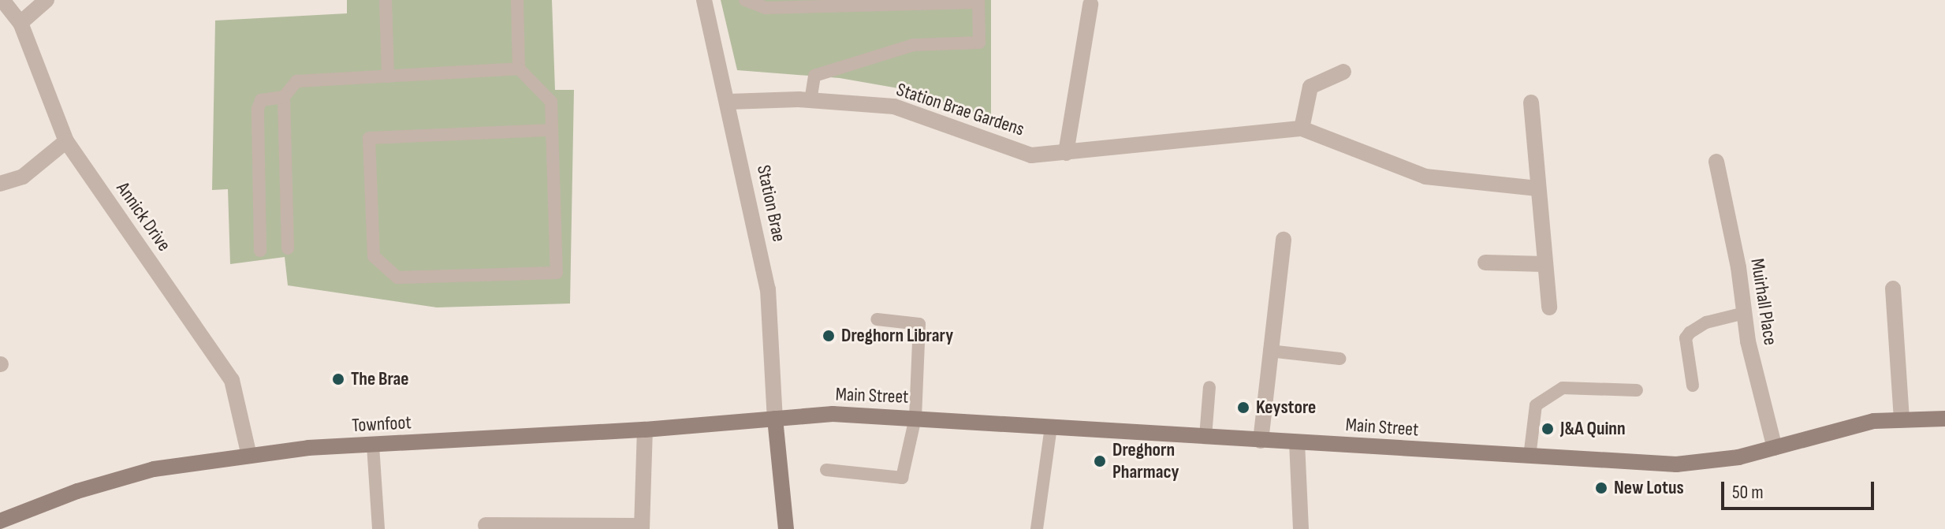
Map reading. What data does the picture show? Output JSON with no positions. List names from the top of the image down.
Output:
{
  "streets": {
    "main road": ["Main Street", "Townfoot"],
    "street": [
      "Station Brae Gardens",
      "Station Brae",
      "Annick Drive",
      "Muirhall Place"
    ]
  },
  "crossings": [
    ["Station Brae Gardens", "Station Brae"],
    ["Station Brae", "Main Street"],
    ["Station Brae", "Townfoot"],
    ["Annick Drive", "Townfoot"],
    ["Muirhall Place", "Main Street"],
    ["Main Street", "Townfoot"]
  ],
  "places": [
    "Dreghorn Library",
    "The Brae",
    "Keystore",
    "J&A Quinn",
    "Dreghorn Pharmacy",
    "New Lotus"
  ],
  "scale_bar": "50 m"
}
